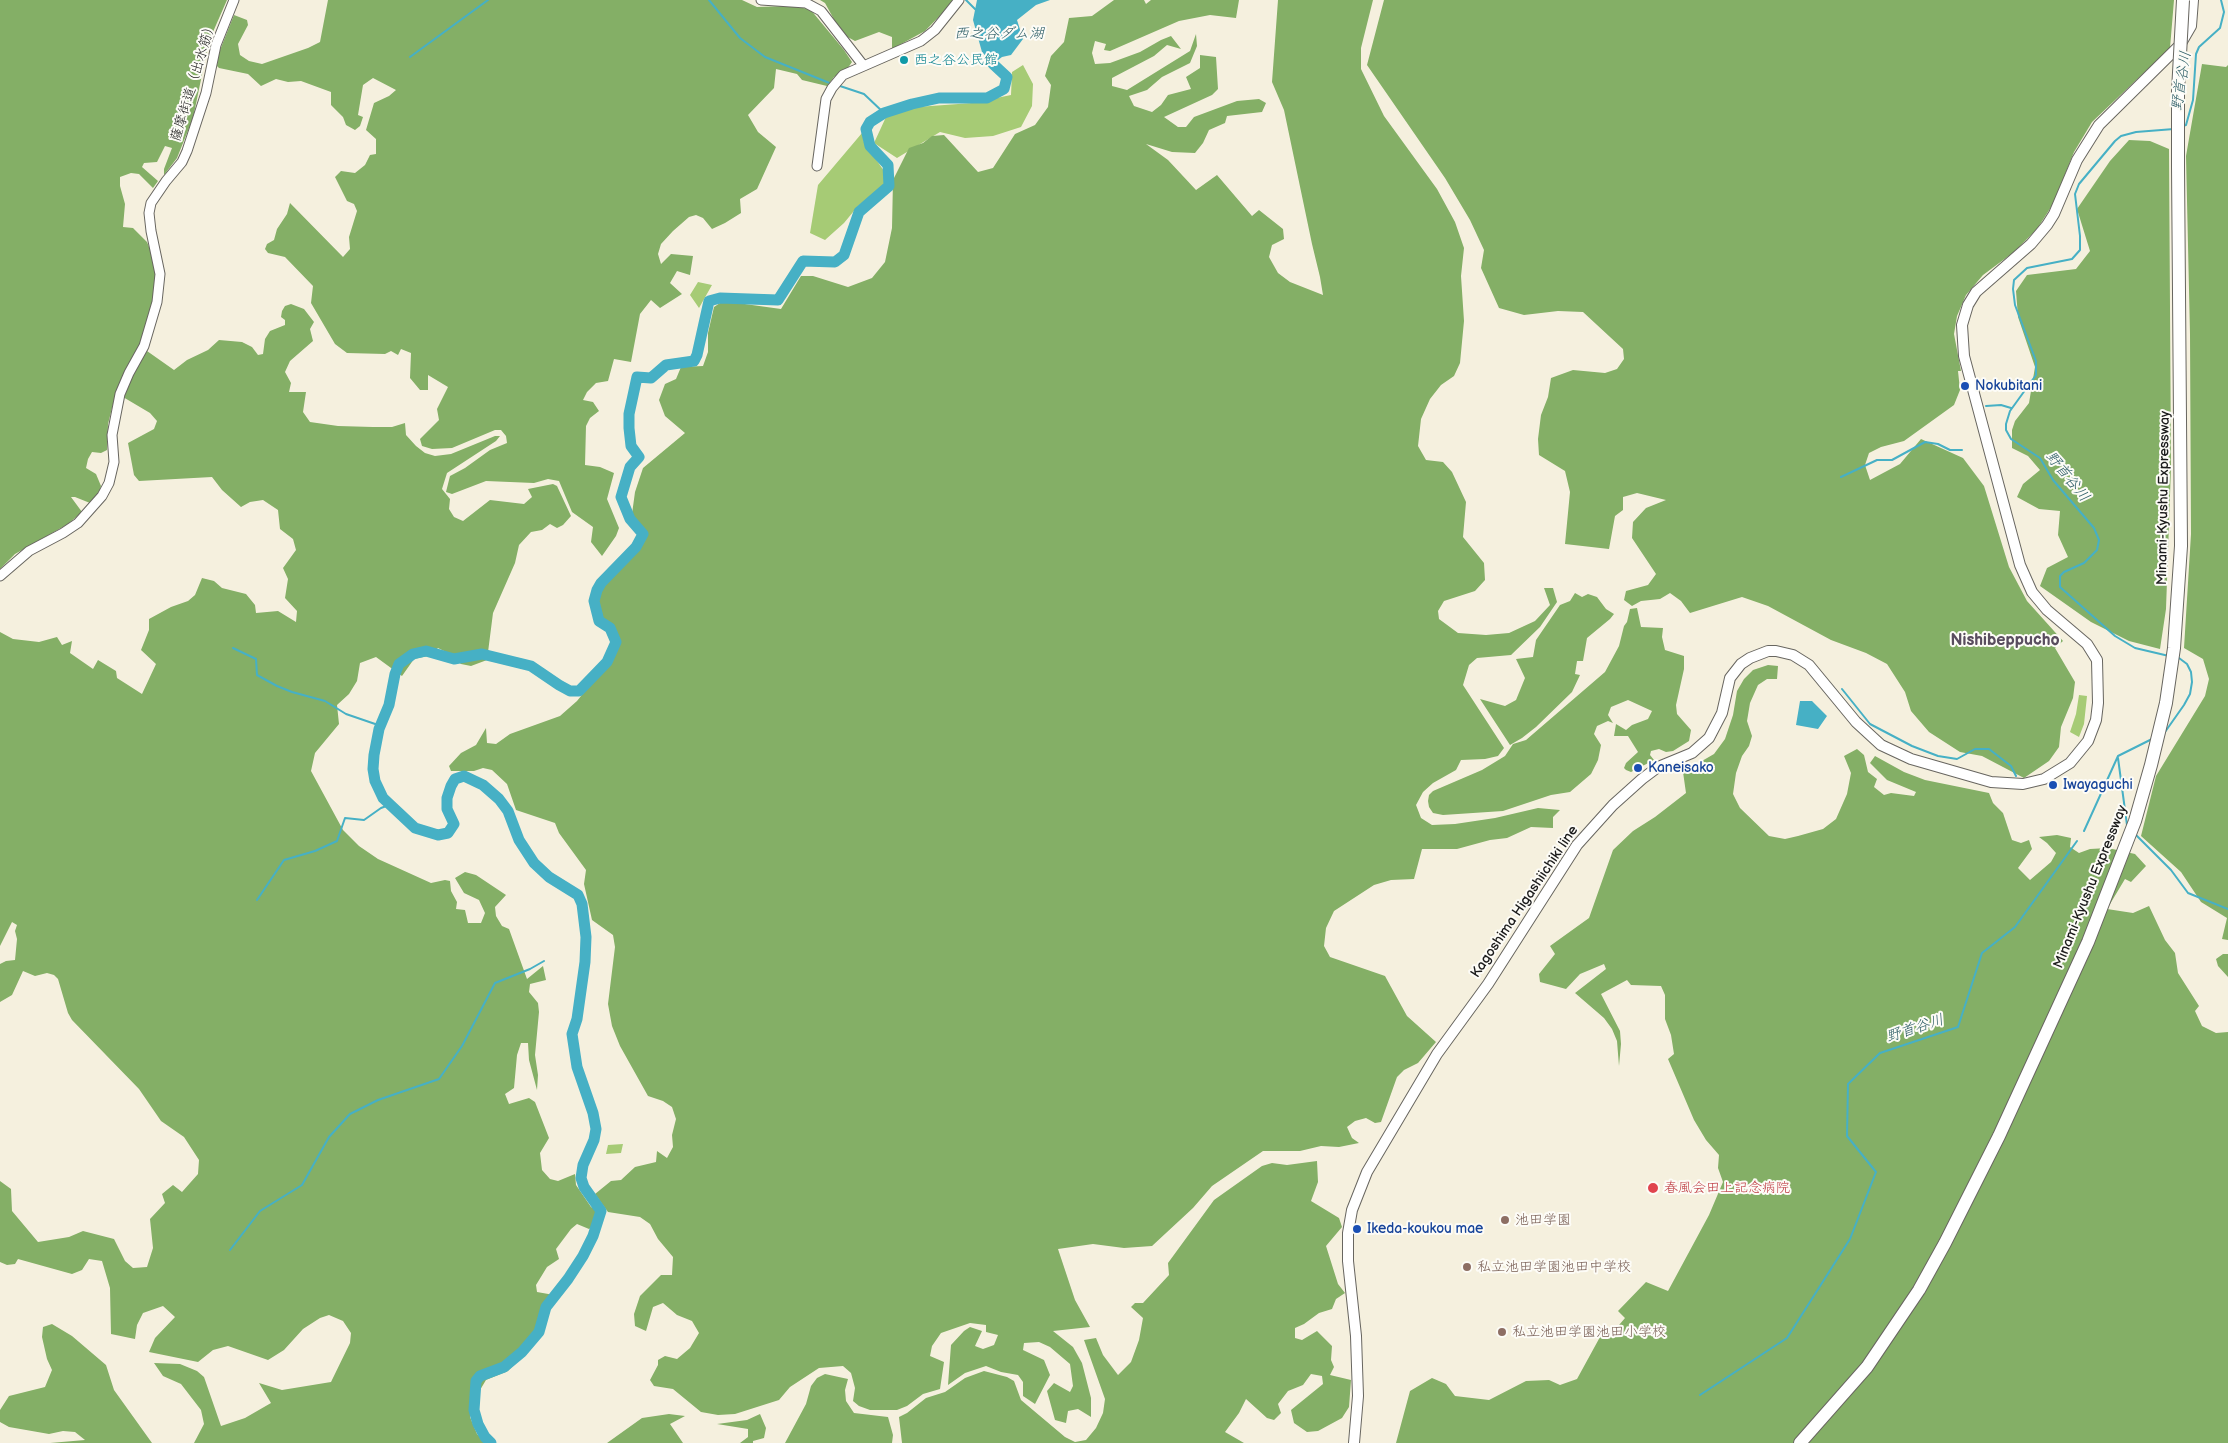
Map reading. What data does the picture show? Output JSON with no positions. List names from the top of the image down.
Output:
{
  "streets": {
    "highway": ["Minami-Kyushu Expressway"],
    "main road": ["Kagoshima Higashiichiki line"],
    "street": ["薩摩街道（出水筋）"]
  },
  "districts": ["Nishibeppucho"],
  "water": ["西之谷ダム湖", "野首谷川"],
  "places": [
    "西之谷公民館",
    "Nokubitani",
    "Kaneisako",
    "Iwayaguchi",
    "春風会田上記念病院",
    "池田学園",
    "Ikeda-koukou mae",
    "私立池田学園池田中学校",
    "私立池田学園池田小学校"
  ]
}
